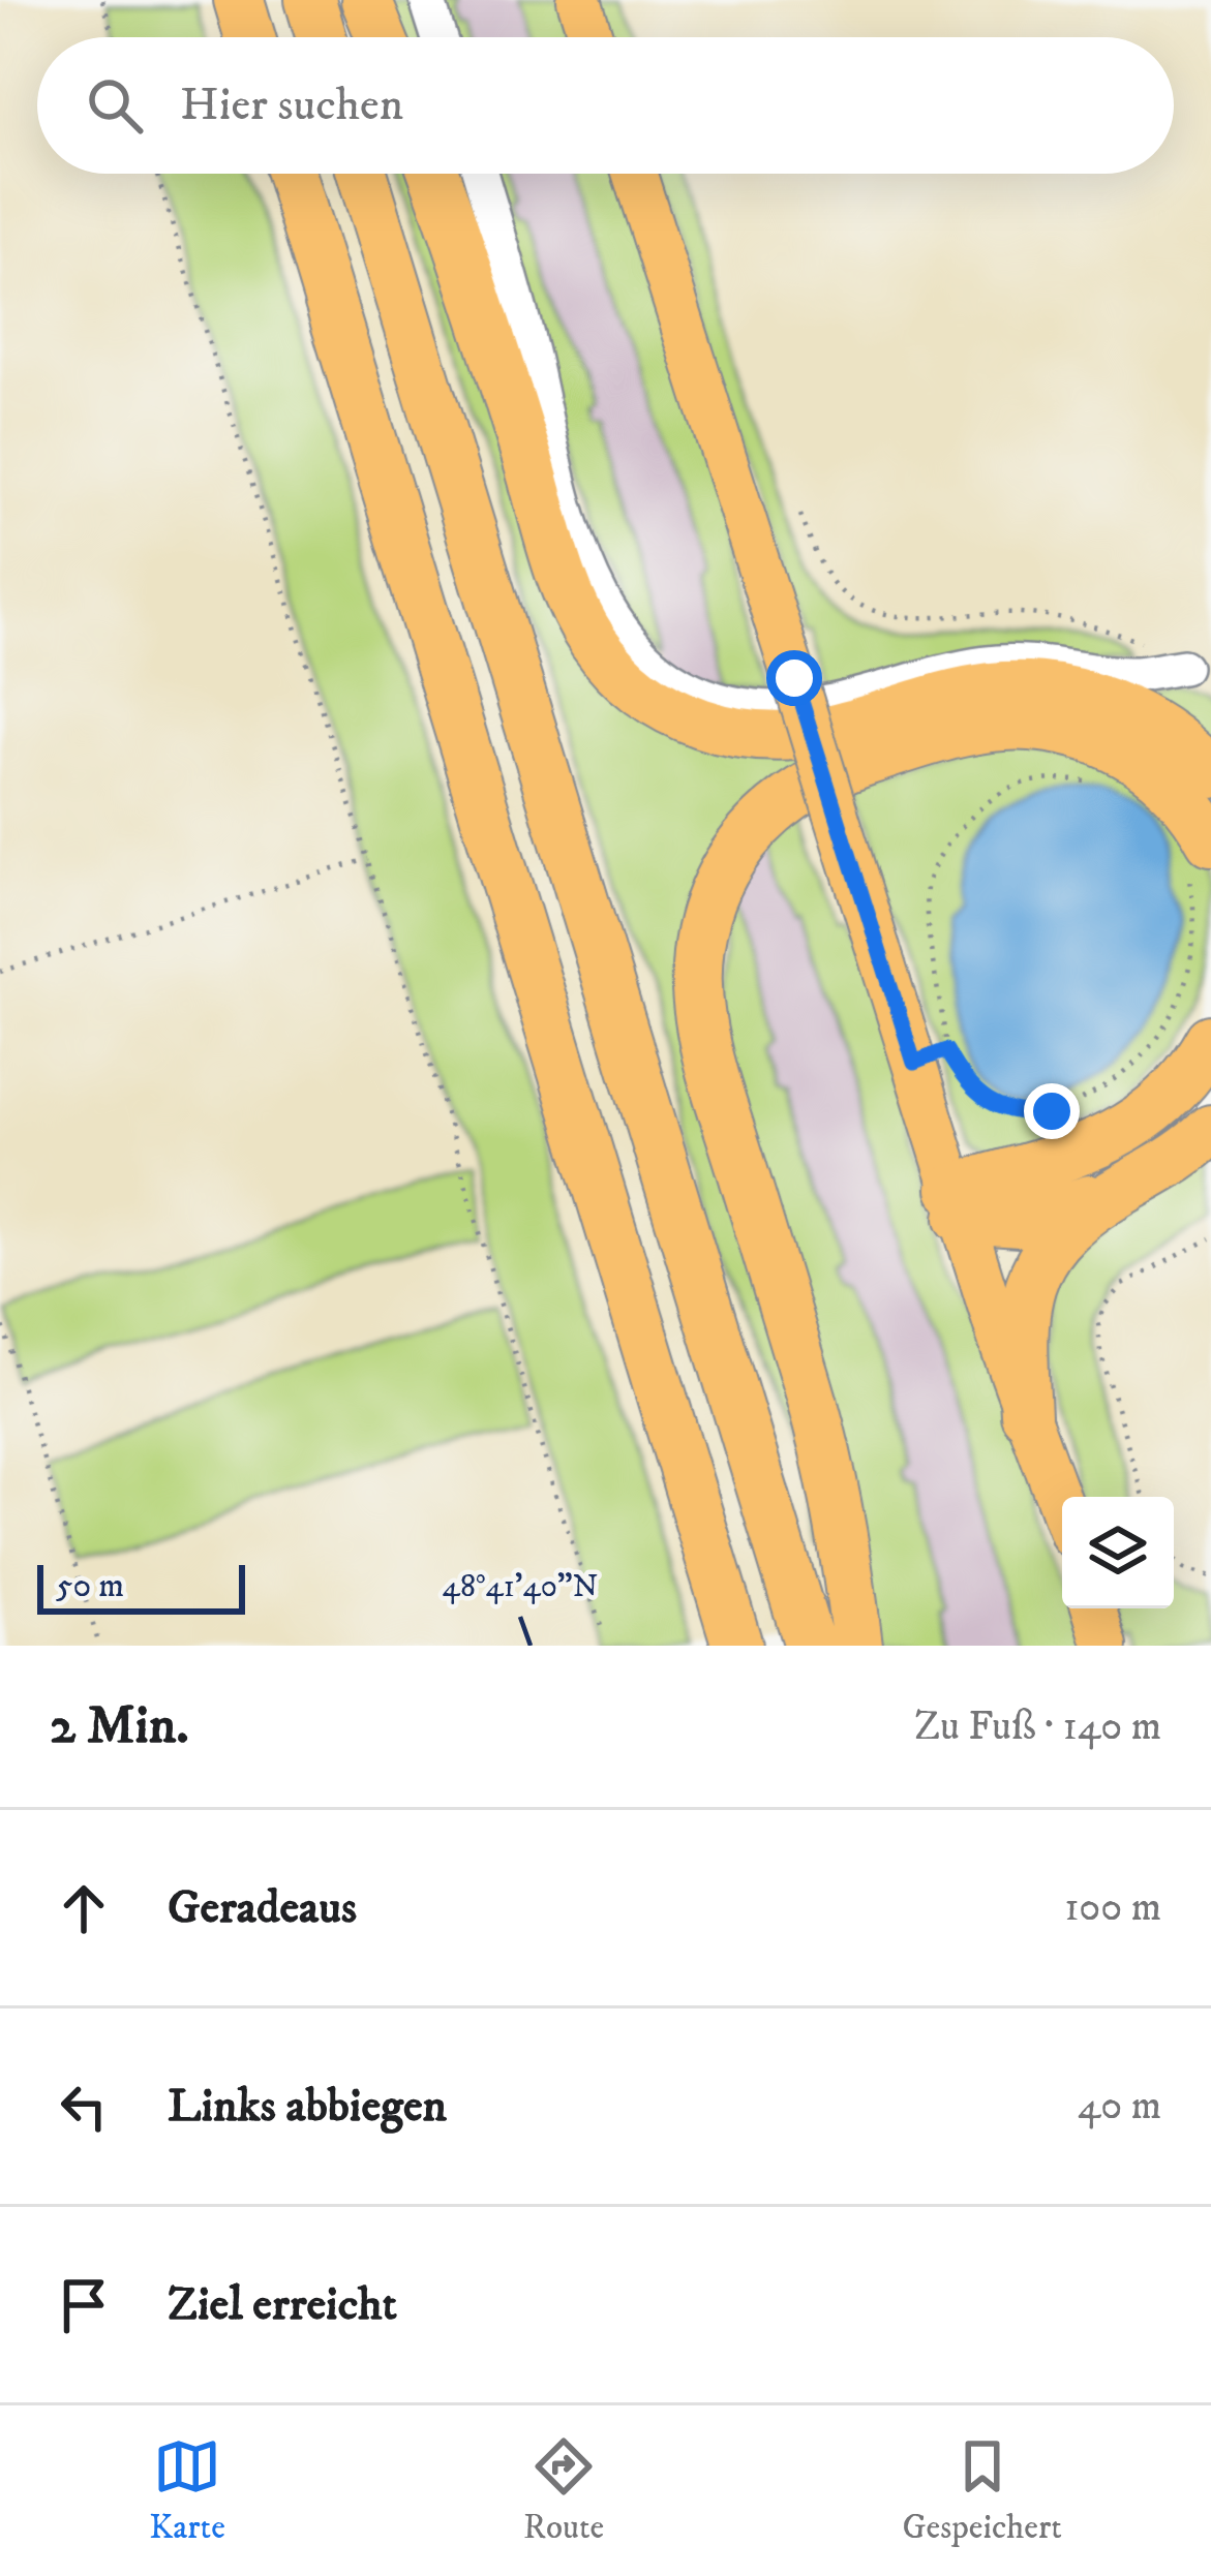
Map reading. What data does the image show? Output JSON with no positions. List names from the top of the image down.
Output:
{
  "scale_bar": "50 m",
  "page": {
    "search": "Hier suchen",
    "scale": "50 m",
    "heading": ["2 Min.", "Zu Fuß · 140 m"],
    "list": [
      ["Geradeaus", "100 m"],
      ["Links abbiegen", "40 m"],
      "Ziel erreicht"
    ],
    "nav": ["Karte", "Route", "Gespeichert"]
  },
  "coordinates": ["48°41'40\"N"]
}
